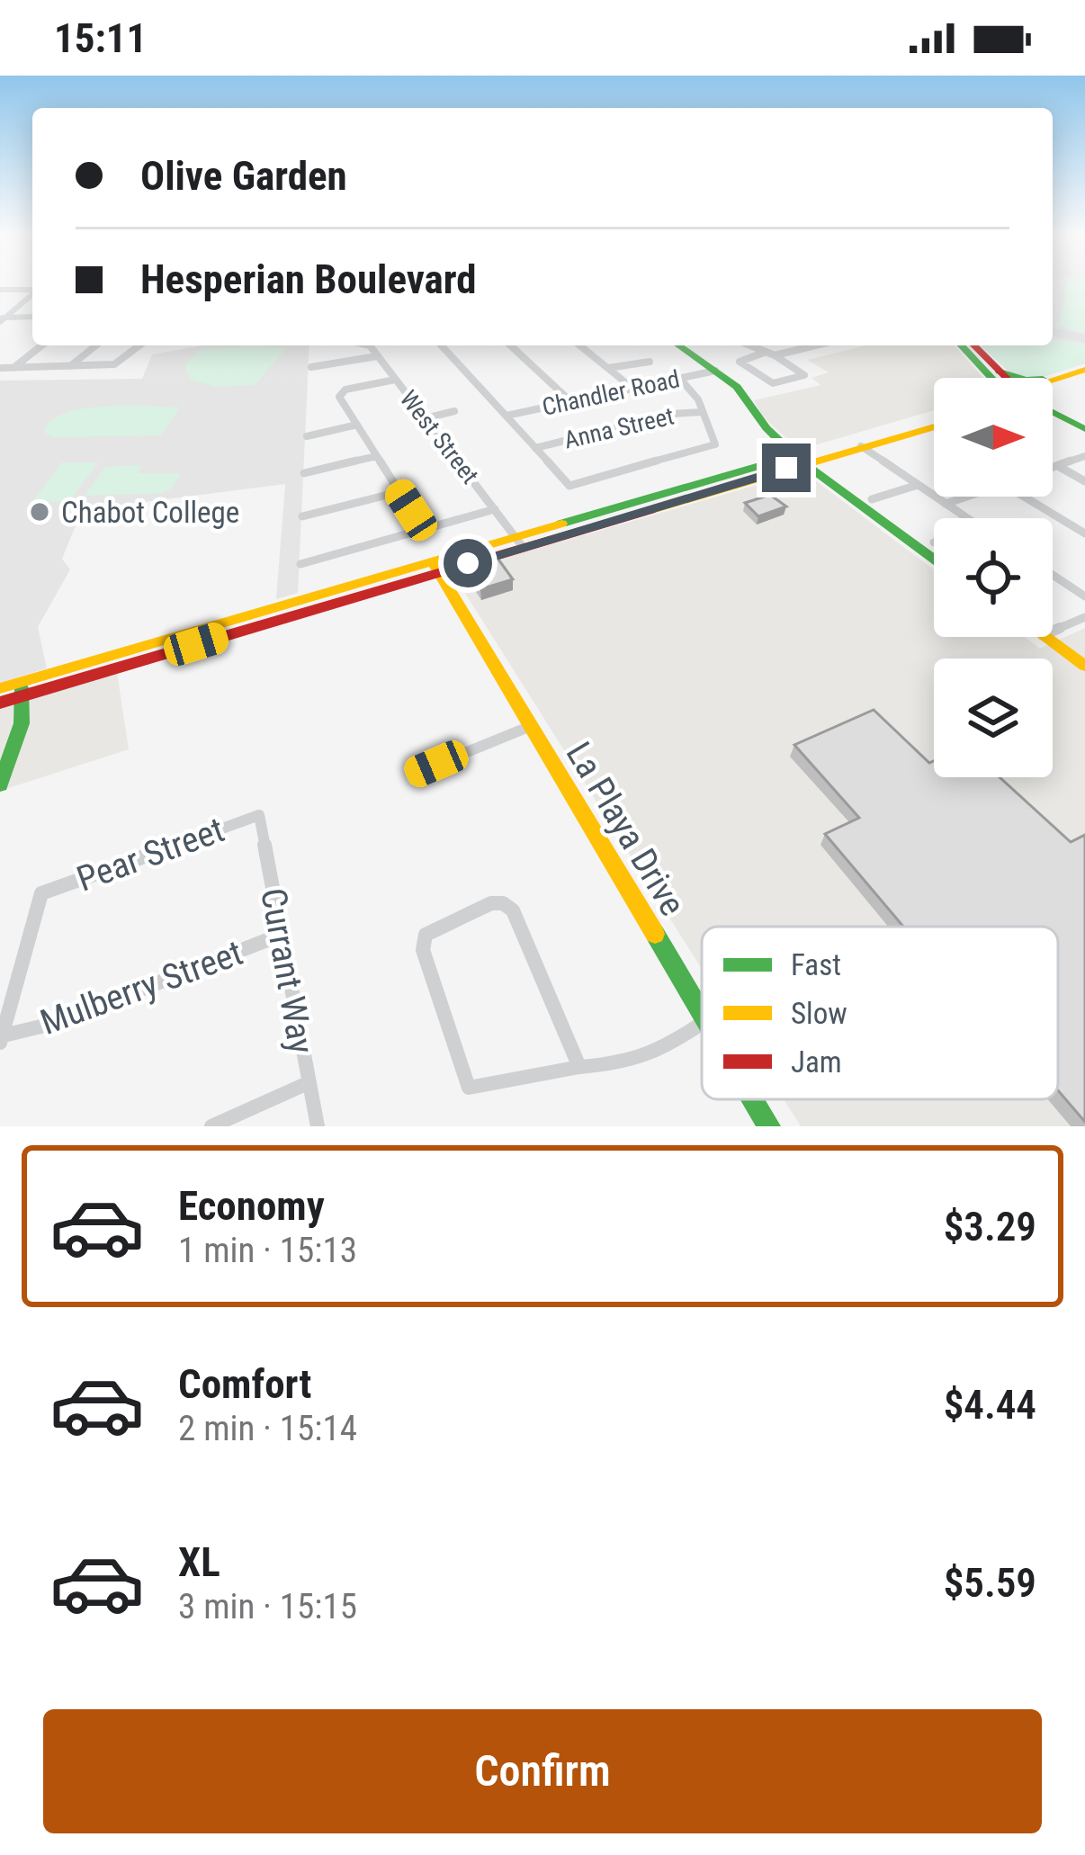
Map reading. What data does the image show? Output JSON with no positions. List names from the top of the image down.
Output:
{
  "streets": {
    "main road": ["La Playa Drive"],
    "street": [
      "Chandler Road",
      "Anna Street",
      "West Street",
      "Pear Street",
      "Currant Way",
      "Mulberry Street"
    ]
  },
  "crossings": [
    ["Pear Street", "Currant Way"],
    ["Pear Street", "Mulberry Street"],
    ["Currant Way", "Mulberry Street"]
  ],
  "places": ["Chabot College"],
  "legend": ["Fast", "Slow", "Jam"],
  "north": "right",
  "page": {
    "status": "15:11",
    "banner": ["Olive Garden", "Hesperian Boulevard"],
    "list": [
      {
        "name": "Economy",
        "note": "1 min · 15:13",
        "value": "$3.29"
      },
      {
        "name": "Comfort",
        "note": "2 min · 15:14",
        "value": "$4.44"
      },
      {
        "name": "XL",
        "note": "3 min · 15:15",
        "value": "$5.59"
      }
    ],
    "buttons": "Confirm"
  }
}
